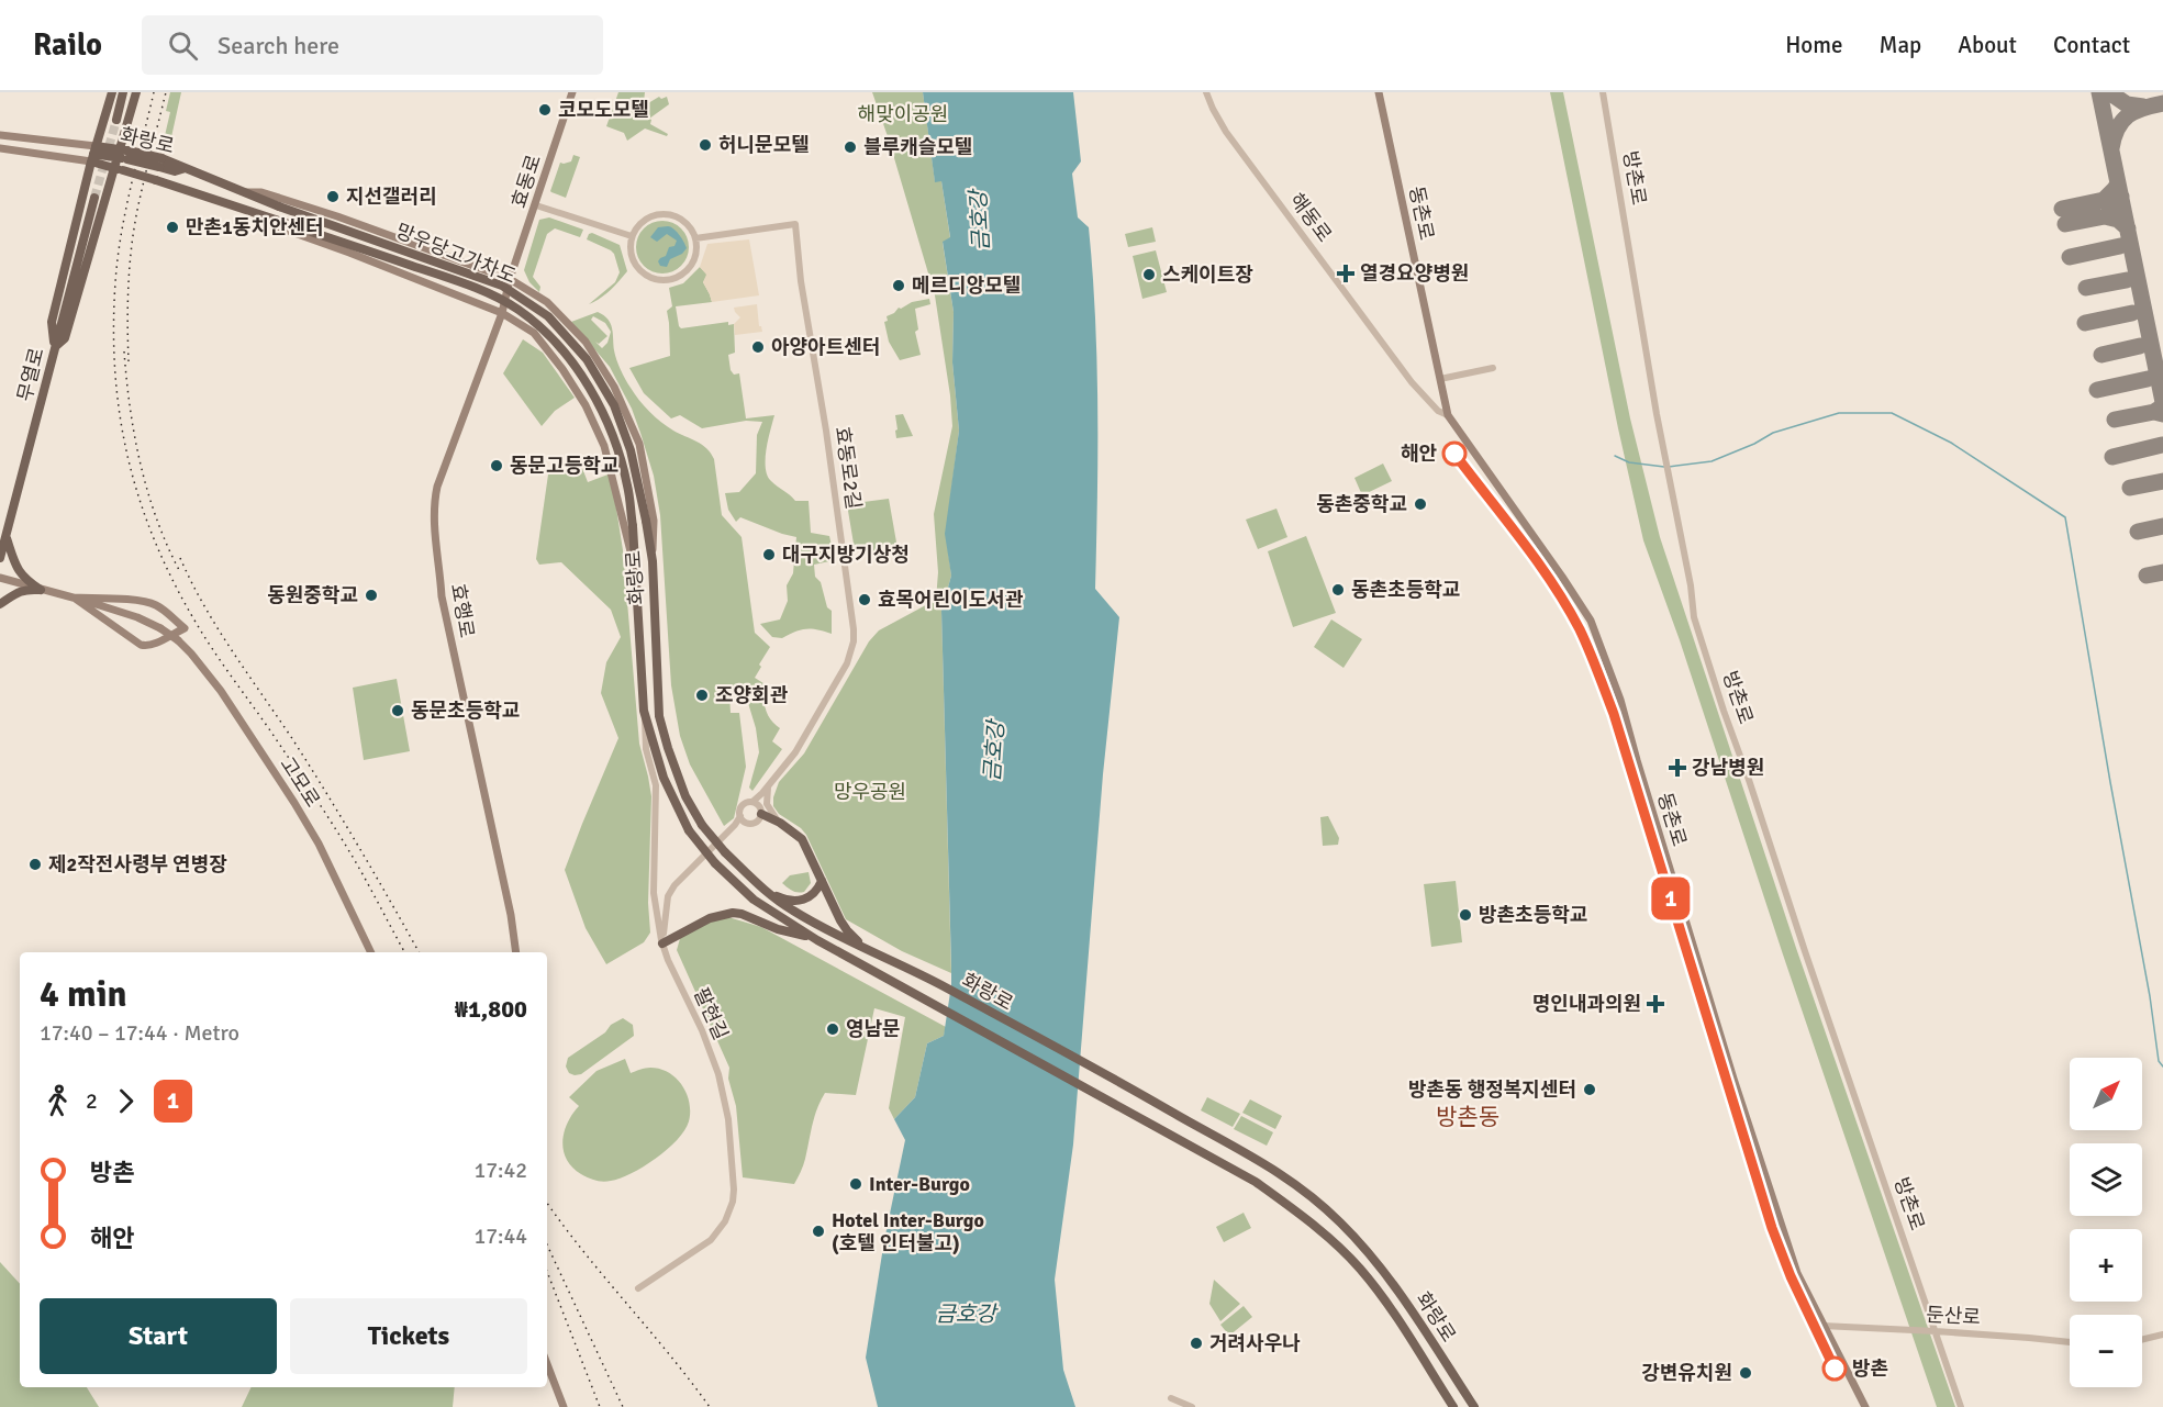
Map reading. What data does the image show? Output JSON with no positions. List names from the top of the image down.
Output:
{
  "streets": {
    "main road": [
      "화랑로",
      "효동로",
      "동촌로",
      "망우당고가차도",
      "무열로",
      "효행로",
      "고모로"
    ],
    "street": [
      "방촌로",
      "해동로",
      "효동로2길",
      "팔현길",
      "둔산로"
    ]
  },
  "crossings": [
    ["화랑로", "망우당고가차도"],
    ["화랑로", "팔현길"],
    ["방촌로", "둔산로"],
    ["효동로", "효행로"],
    ["동촌로", "해동로"],
    ["동촌로", "둔산로"]
  ],
  "districts": ["방촌동"],
  "water": ["금호강"],
  "parks": ["해맞이공원", "망우공원"],
  "places": {
    "other": [
      "코모도모텔",
      "허니문모텔",
      "블루캐슬모텔",
      "지선갤러리",
      "만촌1동치안센터",
      "스케이트장",
      "메르디앙모텔",
      "아양아트센터",
      "해안",
      "동문고등학교",
      "동촌중학교",
      "대구지방기상청",
      "동촌초등학교",
      "동원중학교",
      "효목어린이도서관",
      "조양회관",
      "동문초등학교",
      "제2작전사령부 연병장",
      "방촌초등학교",
      "영남문",
      "방촌동 행정복지센터",
      "Inter-Burgo",
      "Hotel Inter-Burgo (호텔 인터불고)",
      "거려사우나",
      "방촌",
      "강변유치원"
    ],
    "health": ["열경요양병원", "강남병원", "명인내과의원"]
  },
  "lines": ["metro line 1"],
  "north": "top right",
  "page": {
    "header": "Railo",
    "search": "Search here",
    "nav": [
      "Home",
      "Map",
      "About",
      "Contact"
    ],
    "on_map": "1",
    "heading": ["4 min", "17:40 – 17:44 · Metro", "₩1,800"],
    "map_buttons": ["+", "−"],
    "legs": ["2", "1"],
    "list": [
      {
        "name": "방촌",
        "value": "17:42"
      },
      {
        "name": "해안",
        "value": "17:44"
      }
    ],
    "buttons": ["Start", "Tickets"]
  }
}
